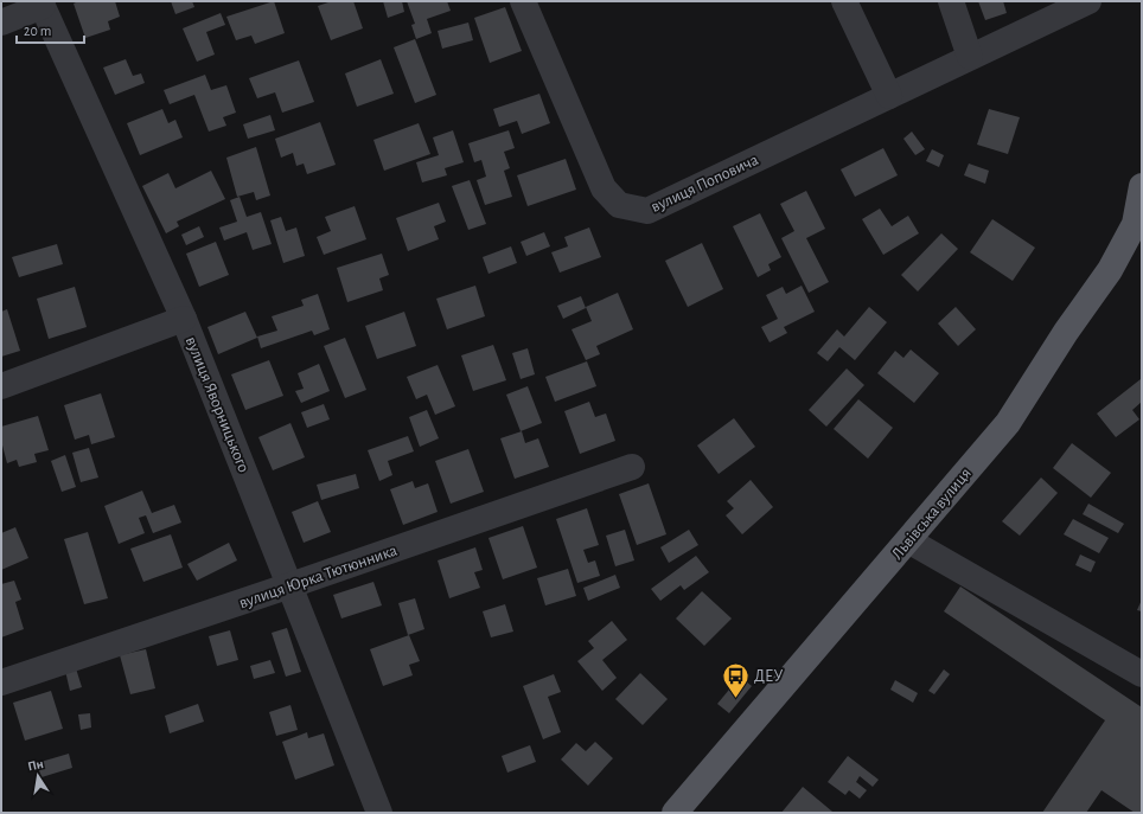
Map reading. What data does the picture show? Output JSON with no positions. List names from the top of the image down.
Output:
{
  "streets": {
    "main road": ["Львівська вулиця"],
    "street": ["вулиця Поповича", "вулиця Яворницького", "вулиця Юрка Тютюнника"]
  },
  "crossings": [
    ["вулиця Яворницького", "вулиця Юрка Тютюнника"]
  ],
  "places": {
    "bus stop": ["ДЕУ"]
  },
  "scale_bar": "20 m",
  "north": "top"
}
